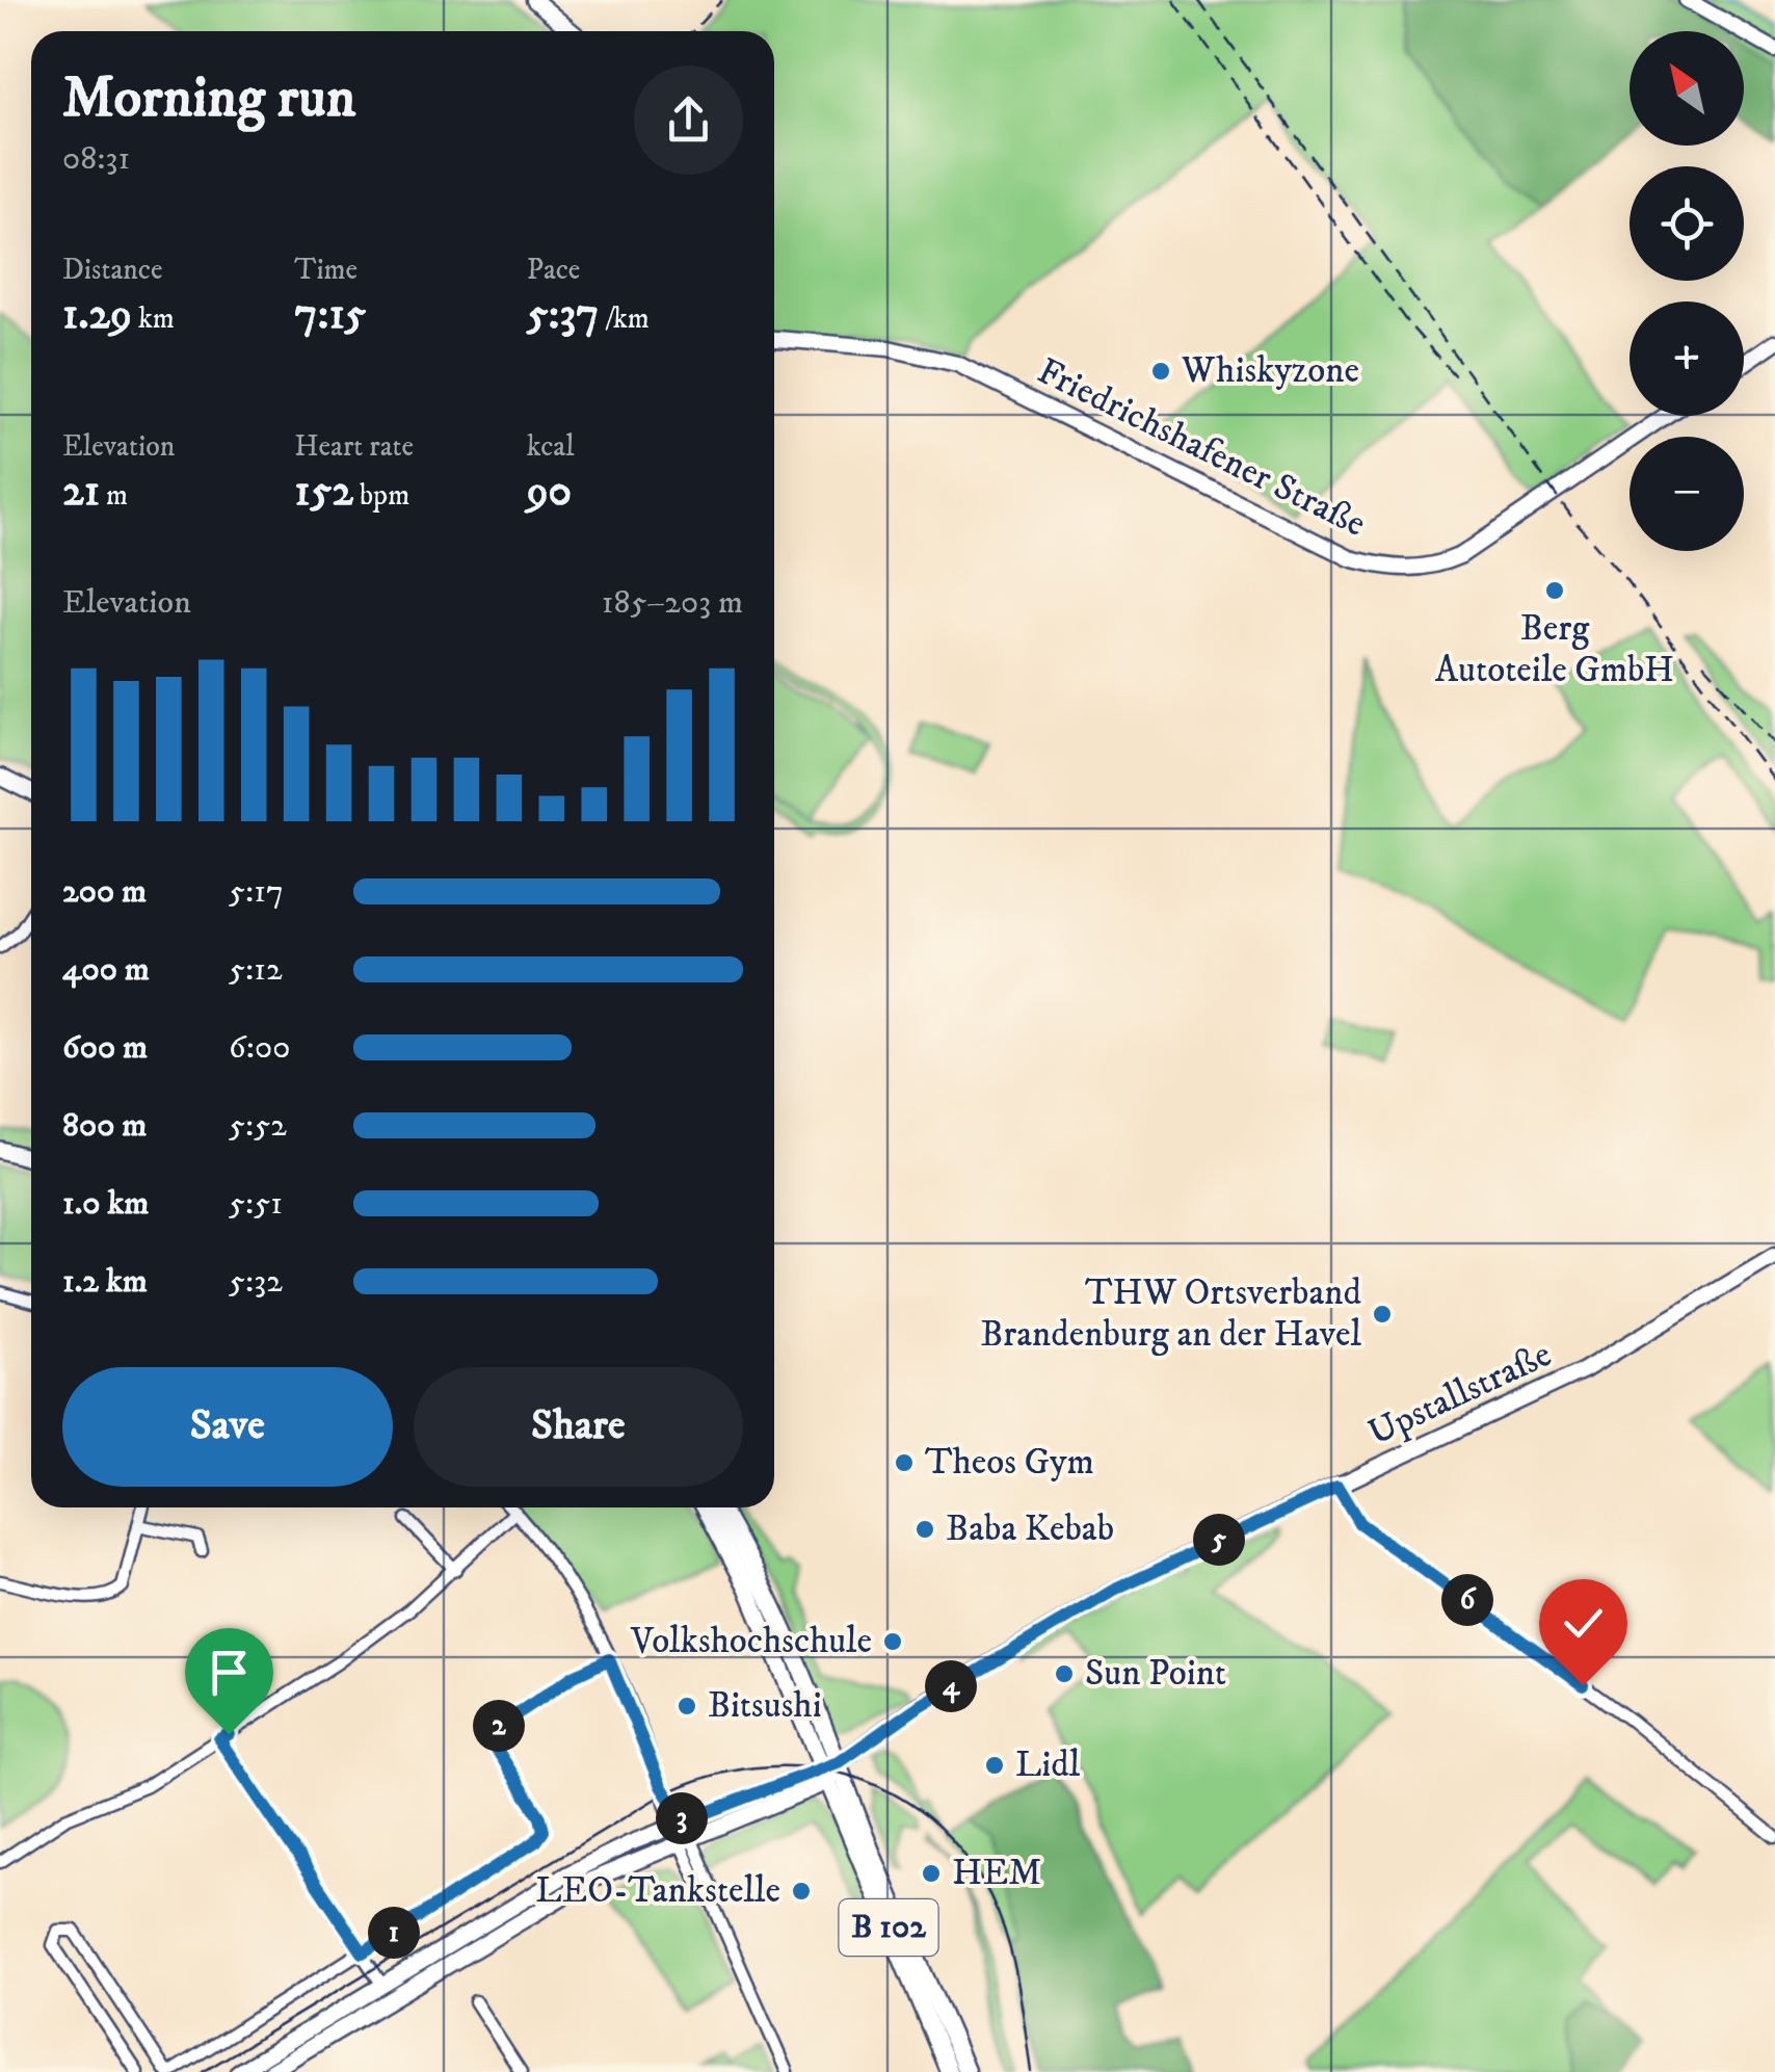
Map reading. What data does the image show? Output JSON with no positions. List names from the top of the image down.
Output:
{
  "streets": {
    "main road": ["B 102"],
    "street": ["Friedrichshafener Straße", "Upstallstraße"]
  },
  "crossings": [
    ["Upstallstraße", "B 102"]
  ],
  "places": [
    "Whiskyzone",
    "Berg Autoteile GmbH",
    "THW Ortsverband Brandenburg an der Havel",
    "Theos Gym",
    "Baba Kebab",
    "Volkshochschule",
    "Sun Point",
    "Bitsushi",
    "Lidl",
    "HEM",
    "LEO-Tankstelle"
  ],
  "north": "top left",
  "page": {
    "map_buttons": ["+", "−"],
    "heading": ["Morning run", "08:31"],
    "stats": [
      ["Distance", "1.29 km"],
      ["Time", "7:15"],
      ["Pace", "5:37 /km"],
      ["Elevation", "21 m"],
      ["Heart rate", "152 bpm"],
      ["kcal", "90"]
    ],
    "chart": ["Elevation", "185–203 m"],
    "list": [
      {
        "name": "200 m",
        "note": "5:17"
      },
      {
        "name": "400 m",
        "note": "5:12"
      },
      {
        "name": "600 m",
        "note": "6:00"
      },
      {
        "name": "800 m",
        "note": "5:52"
      },
      {
        "name": "1.0 km",
        "note": "5:51"
      },
      {
        "name": "1.2 km",
        "note": "5:32"
      }
    ],
    "buttons": ["Save", "Share"],
    "pins": [
      "5",
      "6",
      "4",
      "2",
      "3",
      "1"
    ]
  }
}
